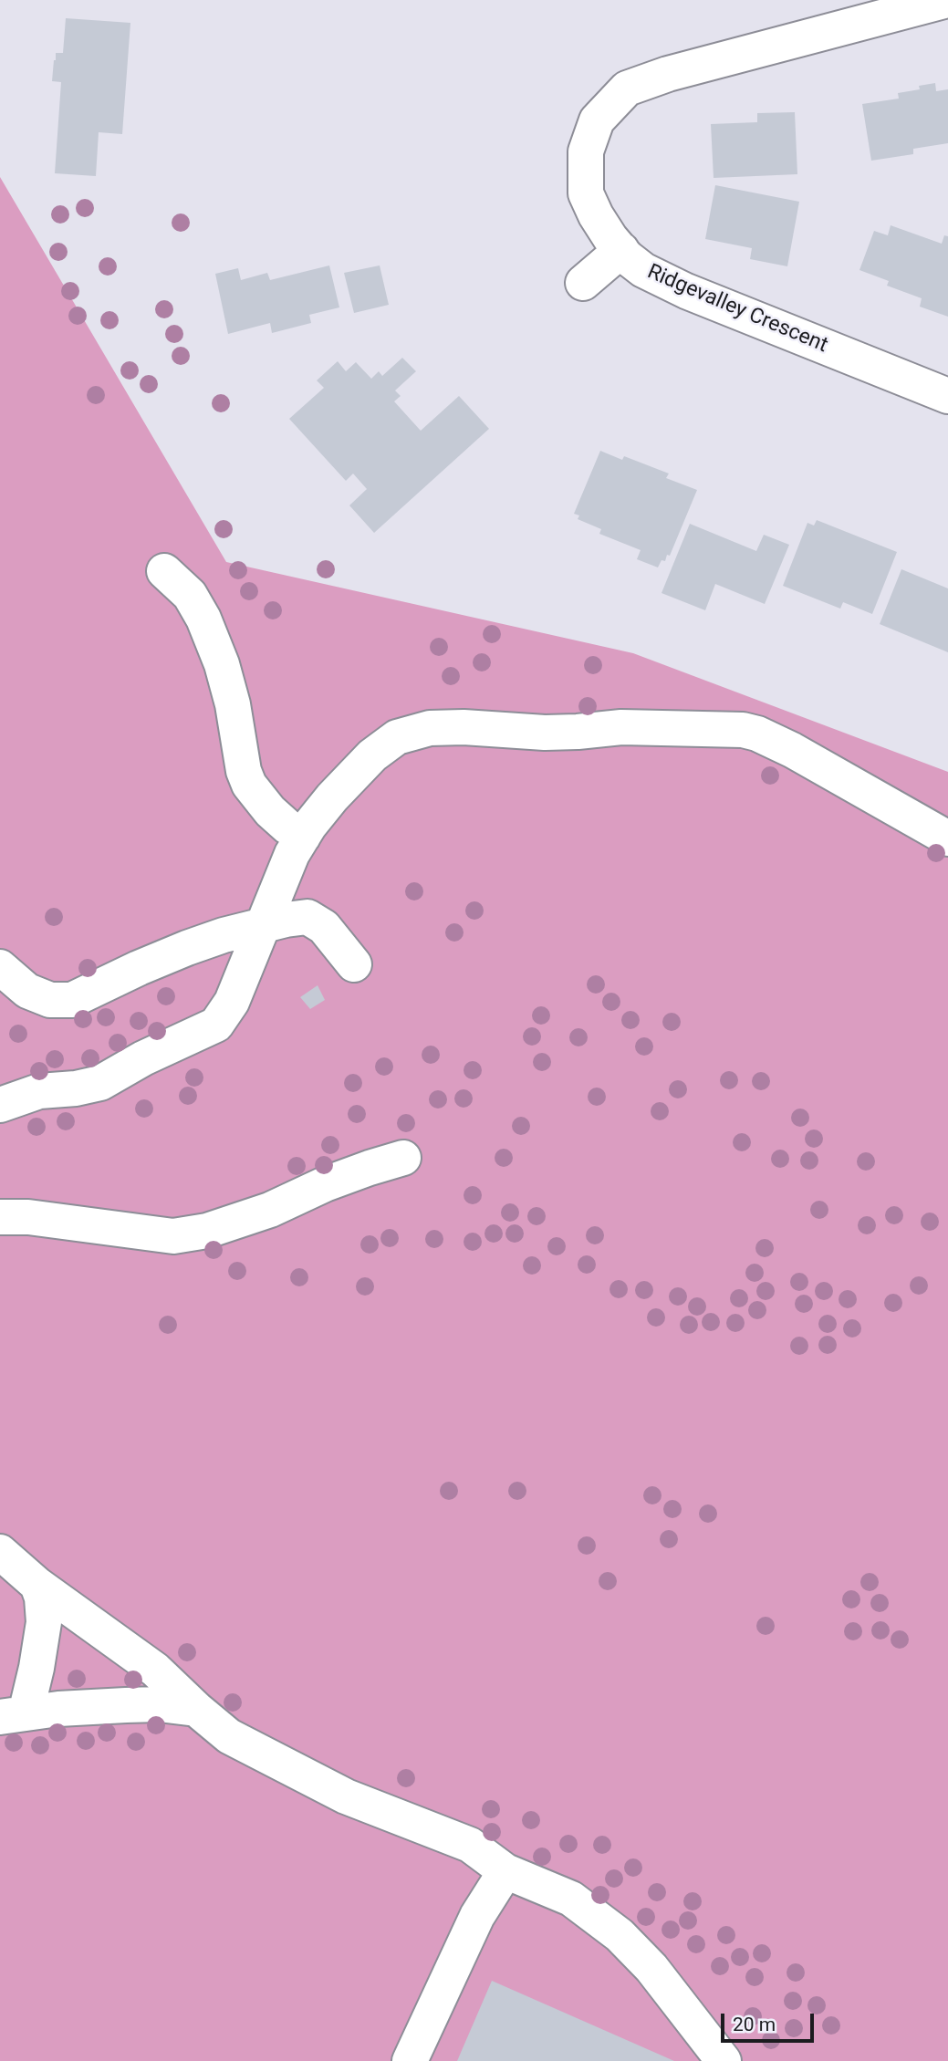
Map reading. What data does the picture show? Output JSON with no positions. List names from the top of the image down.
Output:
{
  "streets": {
    "street": ["Ridgevalley Crescent"]
  },
  "scale_bar": "20 m"
}
